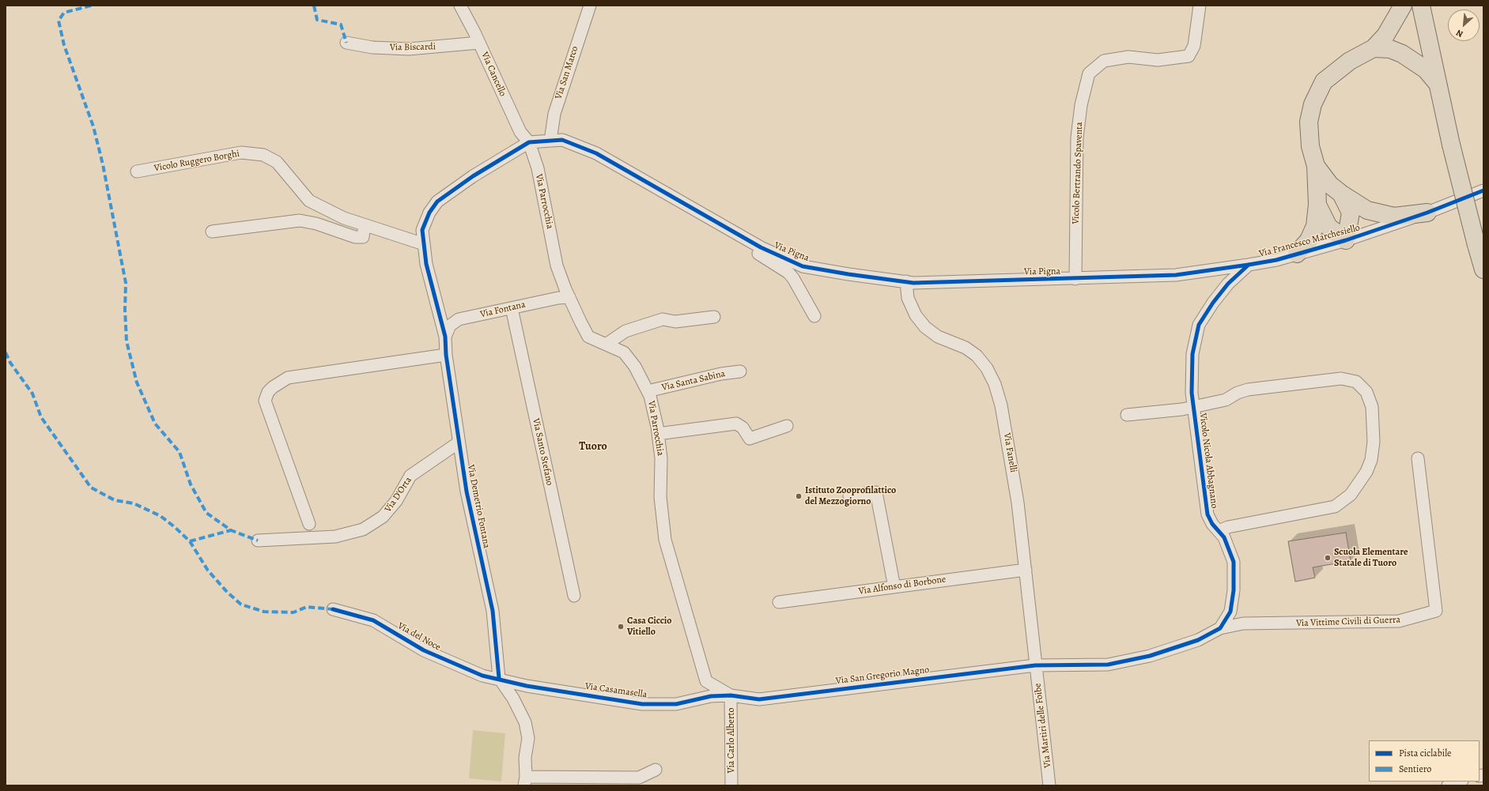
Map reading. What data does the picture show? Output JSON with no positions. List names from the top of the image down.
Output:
{
  "streets": {
    "street": [
      "Via Biscardi",
      "Via San Marco",
      "Via Cancello",
      "Vicolo Ruggero Borghi",
      "Vicolo Bertrando Spaventa",
      "Via Parrocchia",
      "Via Francesco Marchesiello",
      "Via Pigna",
      "Via Fontana",
      "Via Santa Sabina",
      "Via Santo Stefano",
      "Via Fanelli",
      "Vicolo Nicola Abbagnano",
      "Via D'Orta",
      "Via Demetrio Fontana",
      "Via Alfonso di Borbone",
      "Via Vittime Civili di Guerra",
      "Via del Noce",
      "Via San Gregorio Magno",
      "Via Casamasella",
      "Via Martiri delle Foibe",
      "Via Carlo Alberto"
    ]
  },
  "crossings": [
    ["Via Biscardi", "Via Cancello"],
    ["Via San Marco", "Via Pigna"],
    ["Via Cancello", "Via Parrocchia"],
    ["Via Cancello", "Via Pigna"],
    ["Via Cancello", "Via Demetrio Fontana"],
    ["Vicolo Ruggero Borghi", "Via Demetrio Fontana"],
    ["Vicolo Bertrando Spaventa", "Via Francesco Marchesiello"],
    ["Vicolo Bertrando Spaventa", "Via Pigna"],
    ["Via Parrocchia", "Via Pigna"],
    ["Via Parrocchia", "Via Fontana"],
    ["Via Parrocchia", "Via Santa Sabina"],
    ["Via Parrocchia", "Via Demetrio Fontana"],
    ["Via Parrocchia", "Via San Gregorio Magno"],
    ["Via Parrocchia", "Via Casamasella"],
    ["Via Parrocchia", "Via Carlo Alberto"],
    ["Via Francesco Marchesiello", "Via Pigna"],
    ["Via Francesco Marchesiello", "Vicolo Nicola Abbagnano"],
    ["Via Pigna", "Via Fanelli"],
    ["Via Pigna", "Via Demetrio Fontana"],
    ["Via Fontana", "Via Santo Stefano"],
    ["Via Fontana", "Via Demetrio Fontana"],
    ["Via Fanelli", "Via Alfonso di Borbone"],
    ["Via Fanelli", "Via San Gregorio Magno"],
    ["Via Fanelli", "Via Martiri delle Foibe"],
    ["Vicolo Nicola Abbagnano", "Via Vittime Civili di Guerra"],
    ["Via D'Orta", "Via Demetrio Fontana"],
    ["Via Demetrio Fontana", "Via del Noce"],
    ["Via Demetrio Fontana", "Via Casamasella"],
    ["Via del Noce", "Via Casamasella"],
    ["Via San Gregorio Magno", "Via Casamasella"],
    ["Via San Gregorio Magno", "Via Martiri delle Foibe"],
    ["Via San Gregorio Magno", "Via Carlo Alberto"],
    ["Via Casamasella", "Via Carlo Alberto"]
  ],
  "districts": ["Tuoro"],
  "places": ["Istituto Zooprofilattico del Mezzogiorno", "Scuola Elementare Statale di Tuoro", "Casa Ciccio Vitiello"],
  "legend": ["Pista ciclabile", "Sentiero"],
  "north": "bottom left"
}
